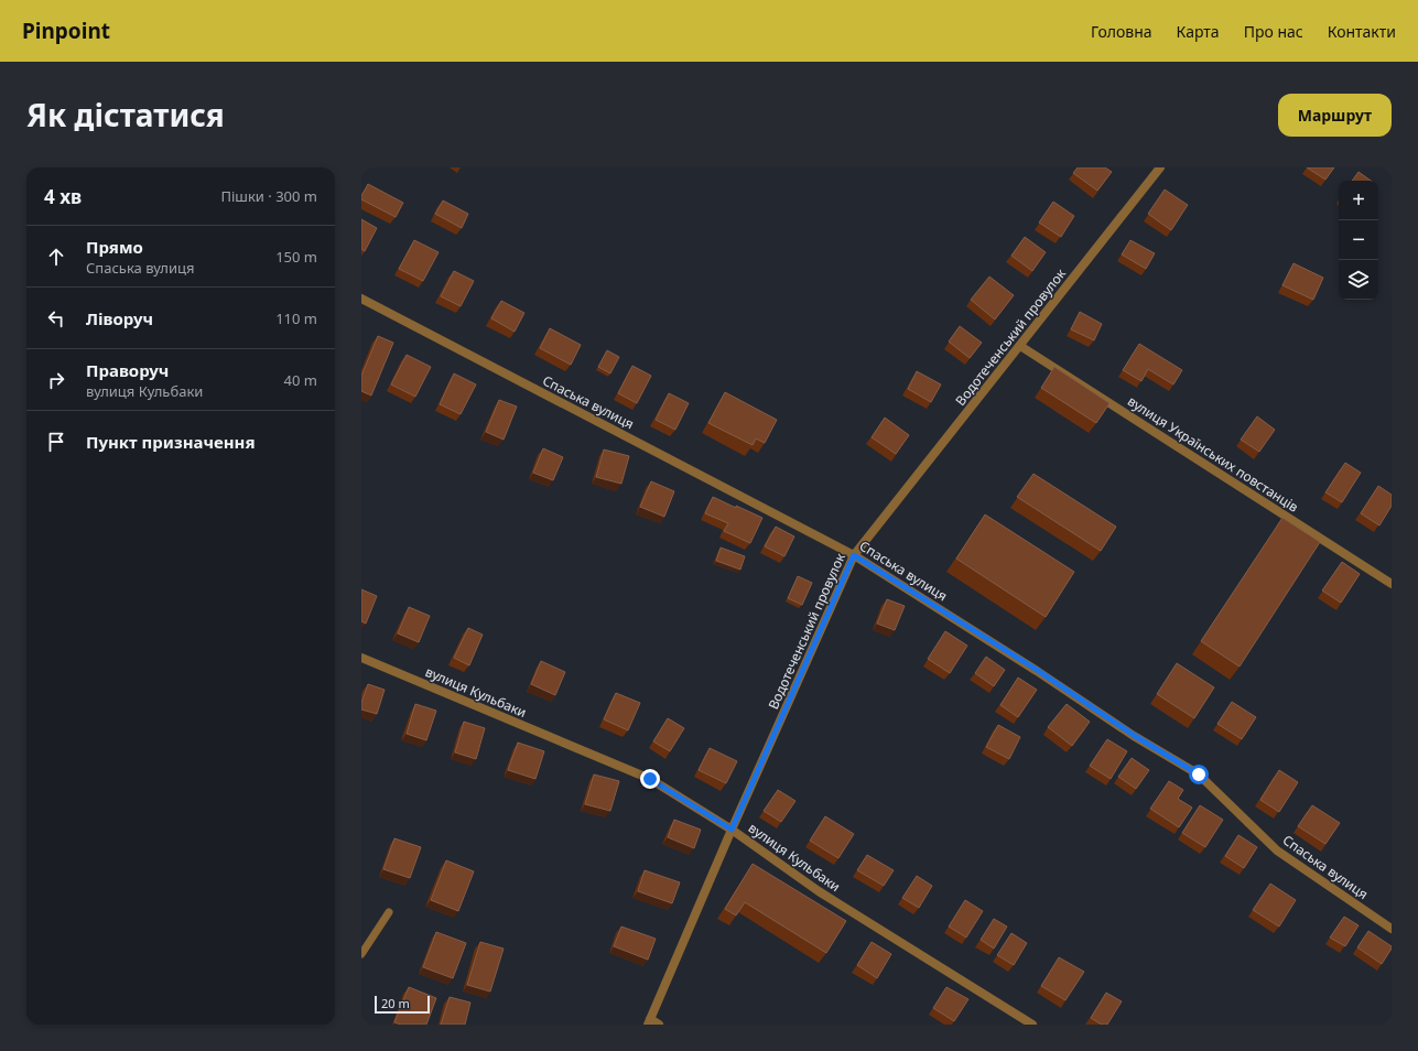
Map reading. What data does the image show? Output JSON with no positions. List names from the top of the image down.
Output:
{
  "streets": {
    "street": [
      "Водотеченський провулок",
      "Спаська вулиця",
      "вулиця Українських повстанців",
      "вулиця Кульбаки"
    ]
  },
  "crossings": [
    ["Водотеченський провулок", "Спаська вулиця"],
    ["Водотеченський провулок", "вулиця Українських повстанців"],
    ["Водотеченський провулок", "вулиця Кульбаки"]
  ],
  "scale_bar": "20 m",
  "page": {
    "header": "Pinpoint",
    "nav": [
      "Головна",
      "Карта",
      "Про нас",
      "Контакти"
    ],
    "title": "Як дістатися",
    "buttons": "Маршрут",
    "heading": ["4 хв", "Пішки · 300 m"],
    "map_buttons": ["+", "−"],
    "list": [
      ["Прямо", "Спаська вулиця", "150 m"],
      ["Ліворуч", "110 m"],
      ["Праворуч", "вулиця Кульбаки", "40 m"],
      "Пункт призначення"
    ],
    "scale": "20 m"
  }
}
